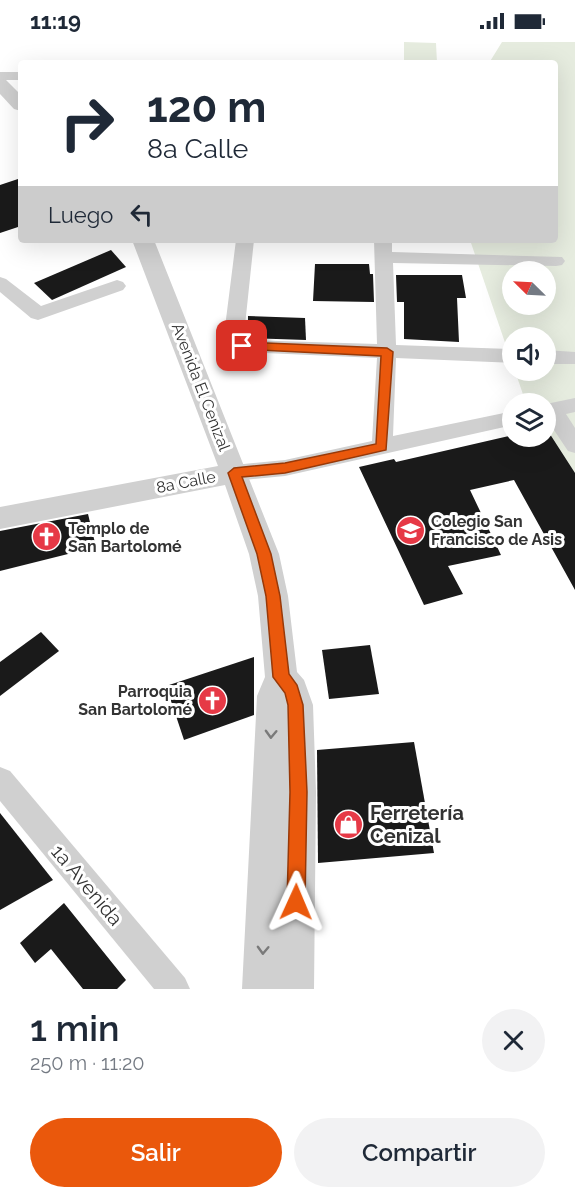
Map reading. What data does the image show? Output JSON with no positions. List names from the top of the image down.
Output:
{
  "streets": {
    "street": ["Avenida El Cenizal", "8a Calle", "1a Avenida"]
  },
  "crossings": [
    ["Avenida El Cenizal", "8a Calle"]
  ],
  "places": {
    "school or university": ["Colegio San Francisco de Asis"],
    "church": ["Templo de San Bartolomé", "Parroquia San Bartolomé"],
    "shop": ["Ferretería Cenizal"]
  },
  "north": "top left",
  "page": {
    "status": "11:19",
    "turn": ["120 m", "8a Calle"],
    "then": "Luego",
    "heading": ["1 min", "250 m · 11:20"],
    "buttons": ["Salir", "Compartir"]
  }
}
